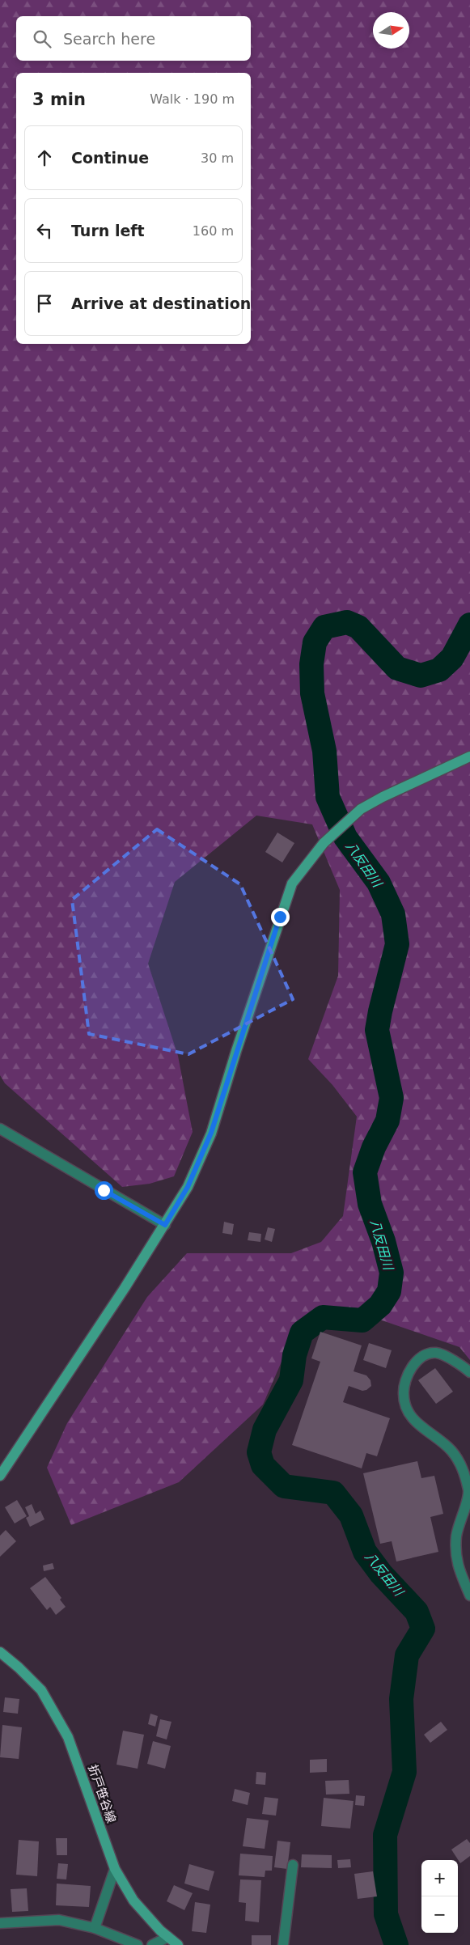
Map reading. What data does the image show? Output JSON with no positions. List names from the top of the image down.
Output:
{
  "streets": {
    "street": ["折戸笹谷線"]
  },
  "water": ["八反田川"],
  "north": "right",
  "page": {
    "search": "Search here",
    "heading": ["3 min", "Walk · 190 m"],
    "list": [
      ["Continue", "30 m"],
      ["Turn left", "160 m"],
      "Arrive at destination"
    ],
    "map_buttons": ["+", "−"]
  }
}
